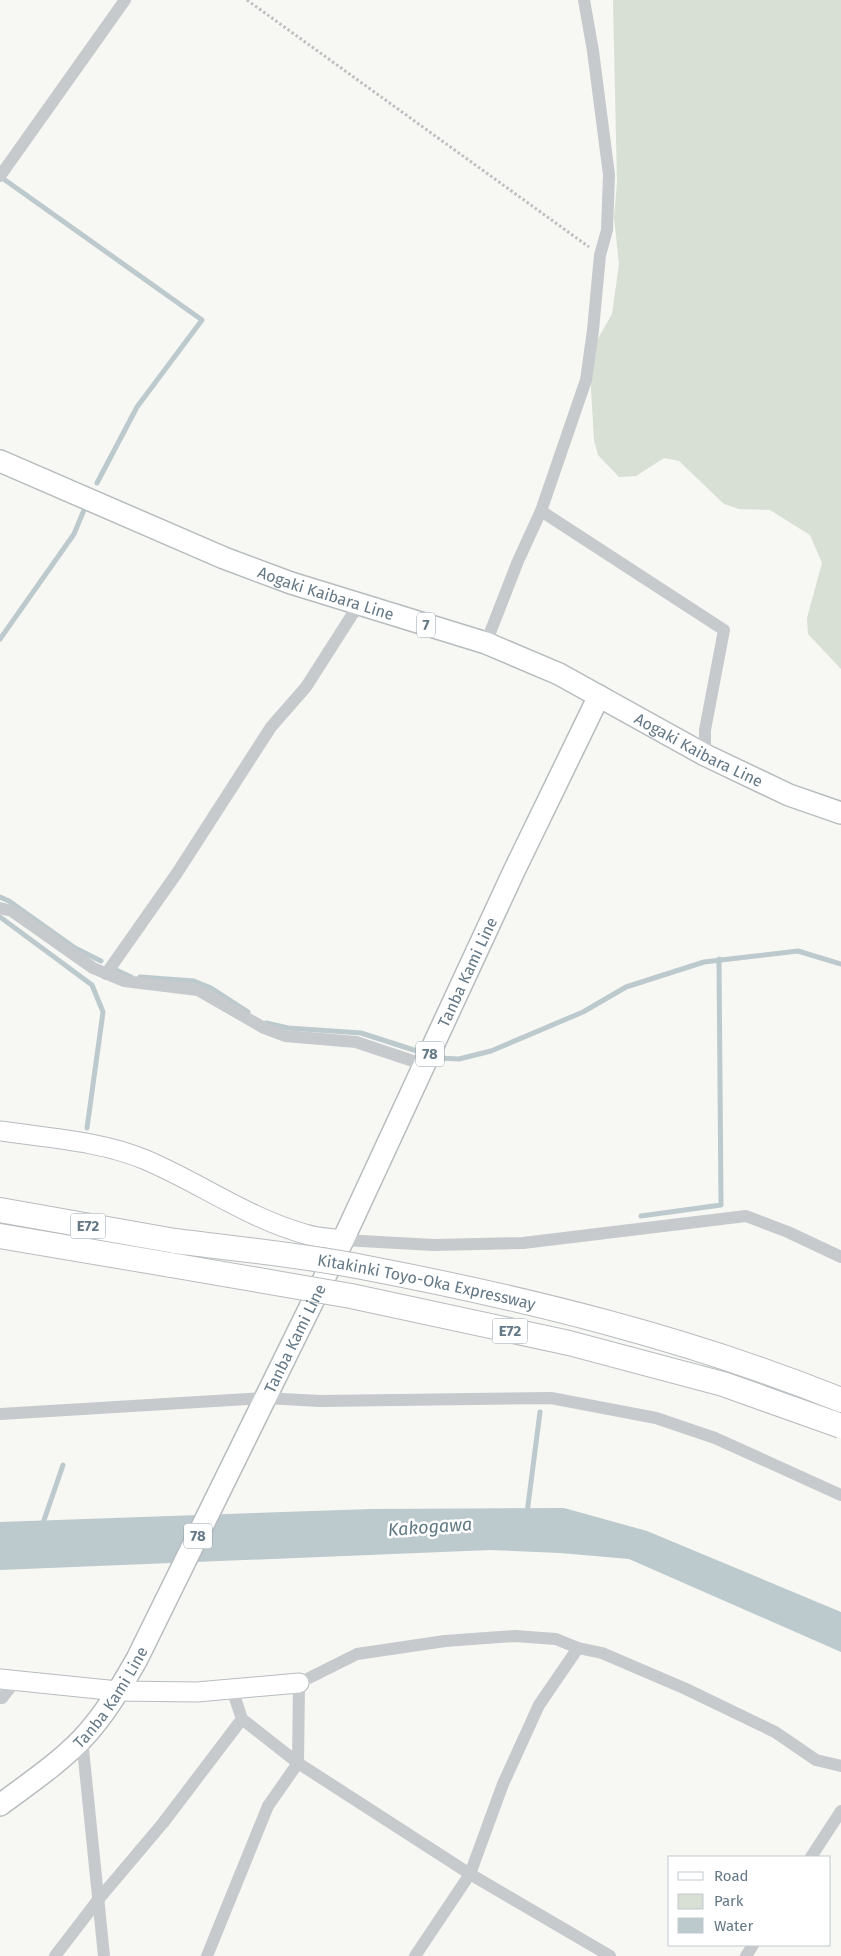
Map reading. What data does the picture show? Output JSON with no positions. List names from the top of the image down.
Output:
{
  "streets": {
    "highway": ["E72", "Kitakinki Toyo-Oka Expressway"],
    "main road": [
      "Aogaki Kaibara Line",
      "7",
      "Tanba Kami Line",
      "78"
    ]
  },
  "crossings": [
    ["Aogaki Kaibara Line", "Tanba Kami Line"]
  ],
  "water": ["Kakogawa"],
  "legend": ["Road", "Park", "Water"]
}
